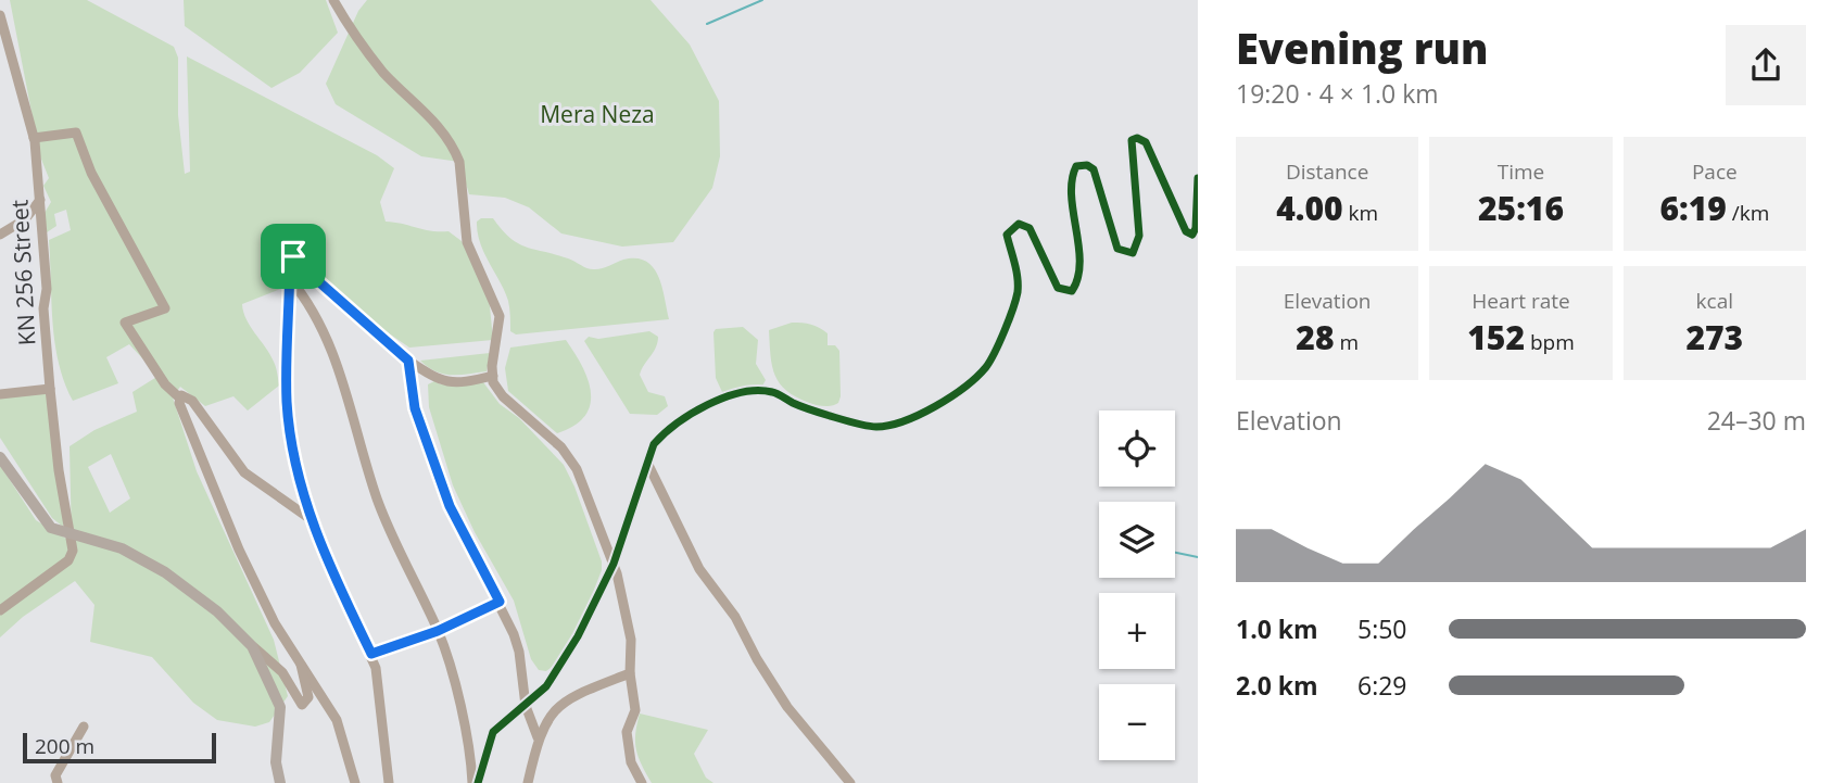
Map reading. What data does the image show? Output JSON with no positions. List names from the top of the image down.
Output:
{
  "streets": {
    "street": ["KN 256 Street"]
  },
  "parks": ["Mera Neza"],
  "scale_bar": "200 m",
  "page": {
    "heading": ["Evening run", "19:20 · 4 × 1.0 km"],
    "stats": [
      ["Distance", "4.00 km"],
      ["Time", "25:16"],
      ["Pace", "6:19 /km"],
      ["Elevation", "28 m"],
      ["Heart rate", "152 bpm"],
      ["kcal", "273"]
    ],
    "chart": ["Elevation", "24–30 m"],
    "map_buttons": ["+", "−"],
    "list": [
      {
        "name": "1.0 km",
        "note": "5:50"
      },
      {
        "name": "2.0 km",
        "note": "6:29"
      }
    ],
    "scale": "200 m"
  }
}
